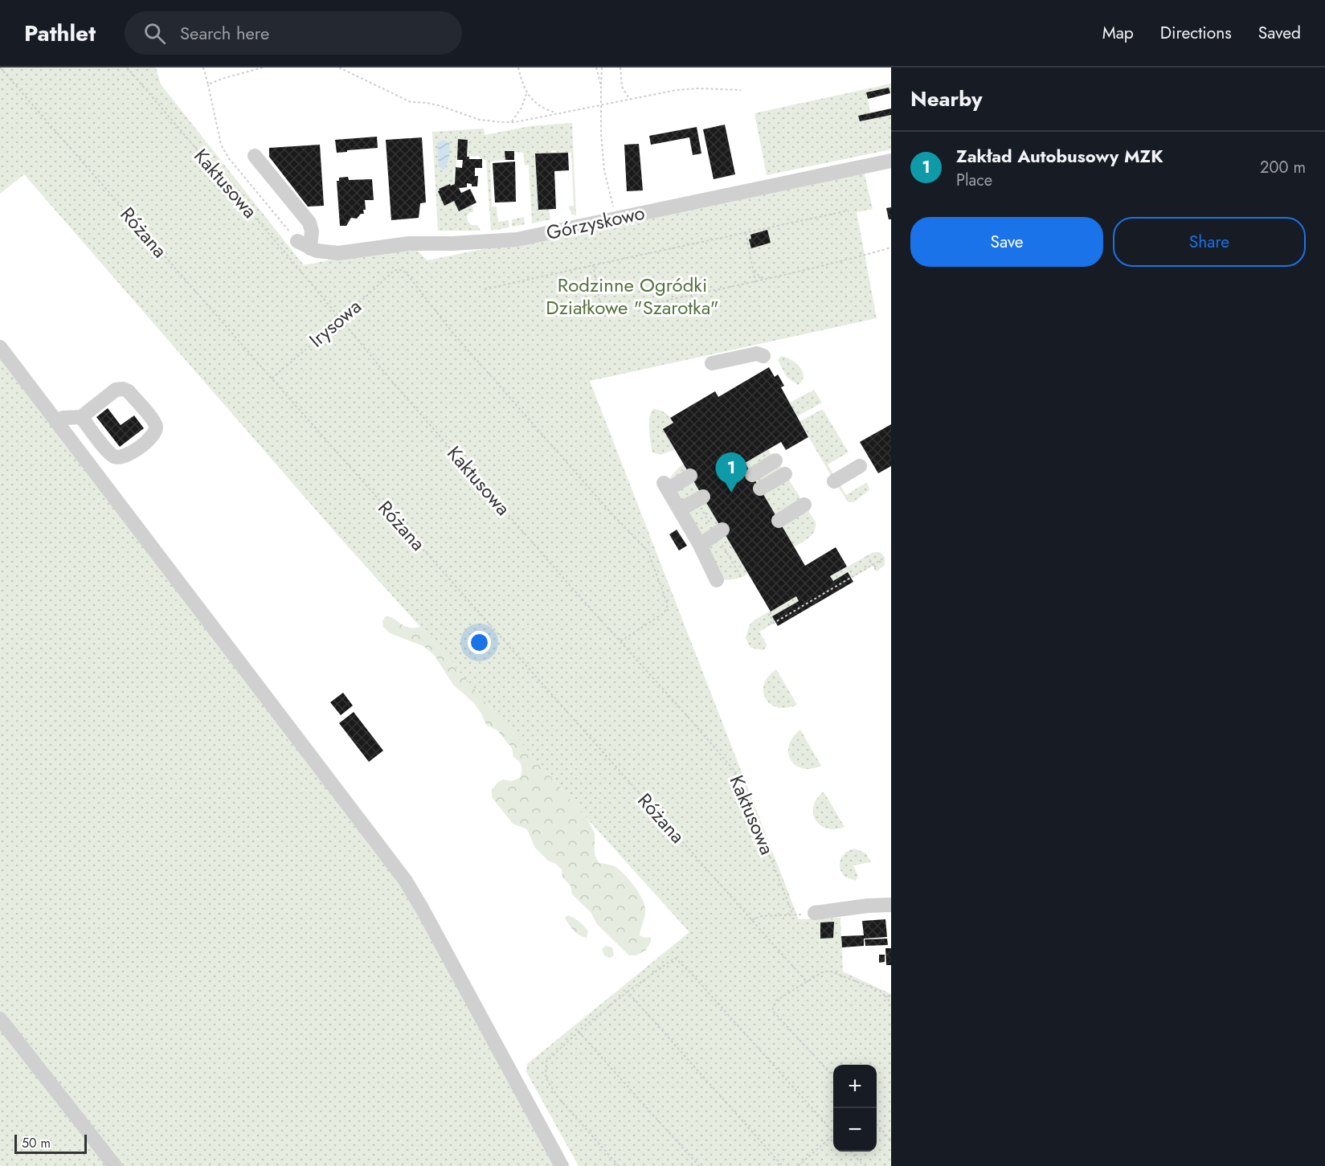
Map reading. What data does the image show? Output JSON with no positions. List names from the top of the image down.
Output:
{
  "streets": {
    "street": ["Górzyskowo"],
    "path": ["Kaktusowa", "Różana", "Irysowa"]
  },
  "crossings": [
    ["Kaktusowa", "Różana"],
    ["Kaktusowa", "Irysowa"],
    ["Różana", "Irysowa"]
  ],
  "parks": ["Rodzinne Ogródki Działkowe \"Szarotka\""],
  "scale_bar": "50 m",
  "page": {
    "header": "Pathlet",
    "search": "Search here",
    "nav": ["Map", "Directions", "Saved"],
    "heading": "Nearby",
    "list": [
      {
        "mark": "1",
        "name": "Zakład Autobusowy MZK",
        "note": "Place",
        "value": "200 m"
      }
    ],
    "buttons": ["Save", "Share"],
    "pins": "1",
    "map_buttons": ["+", "−"],
    "scale": "50 m"
  }
}
